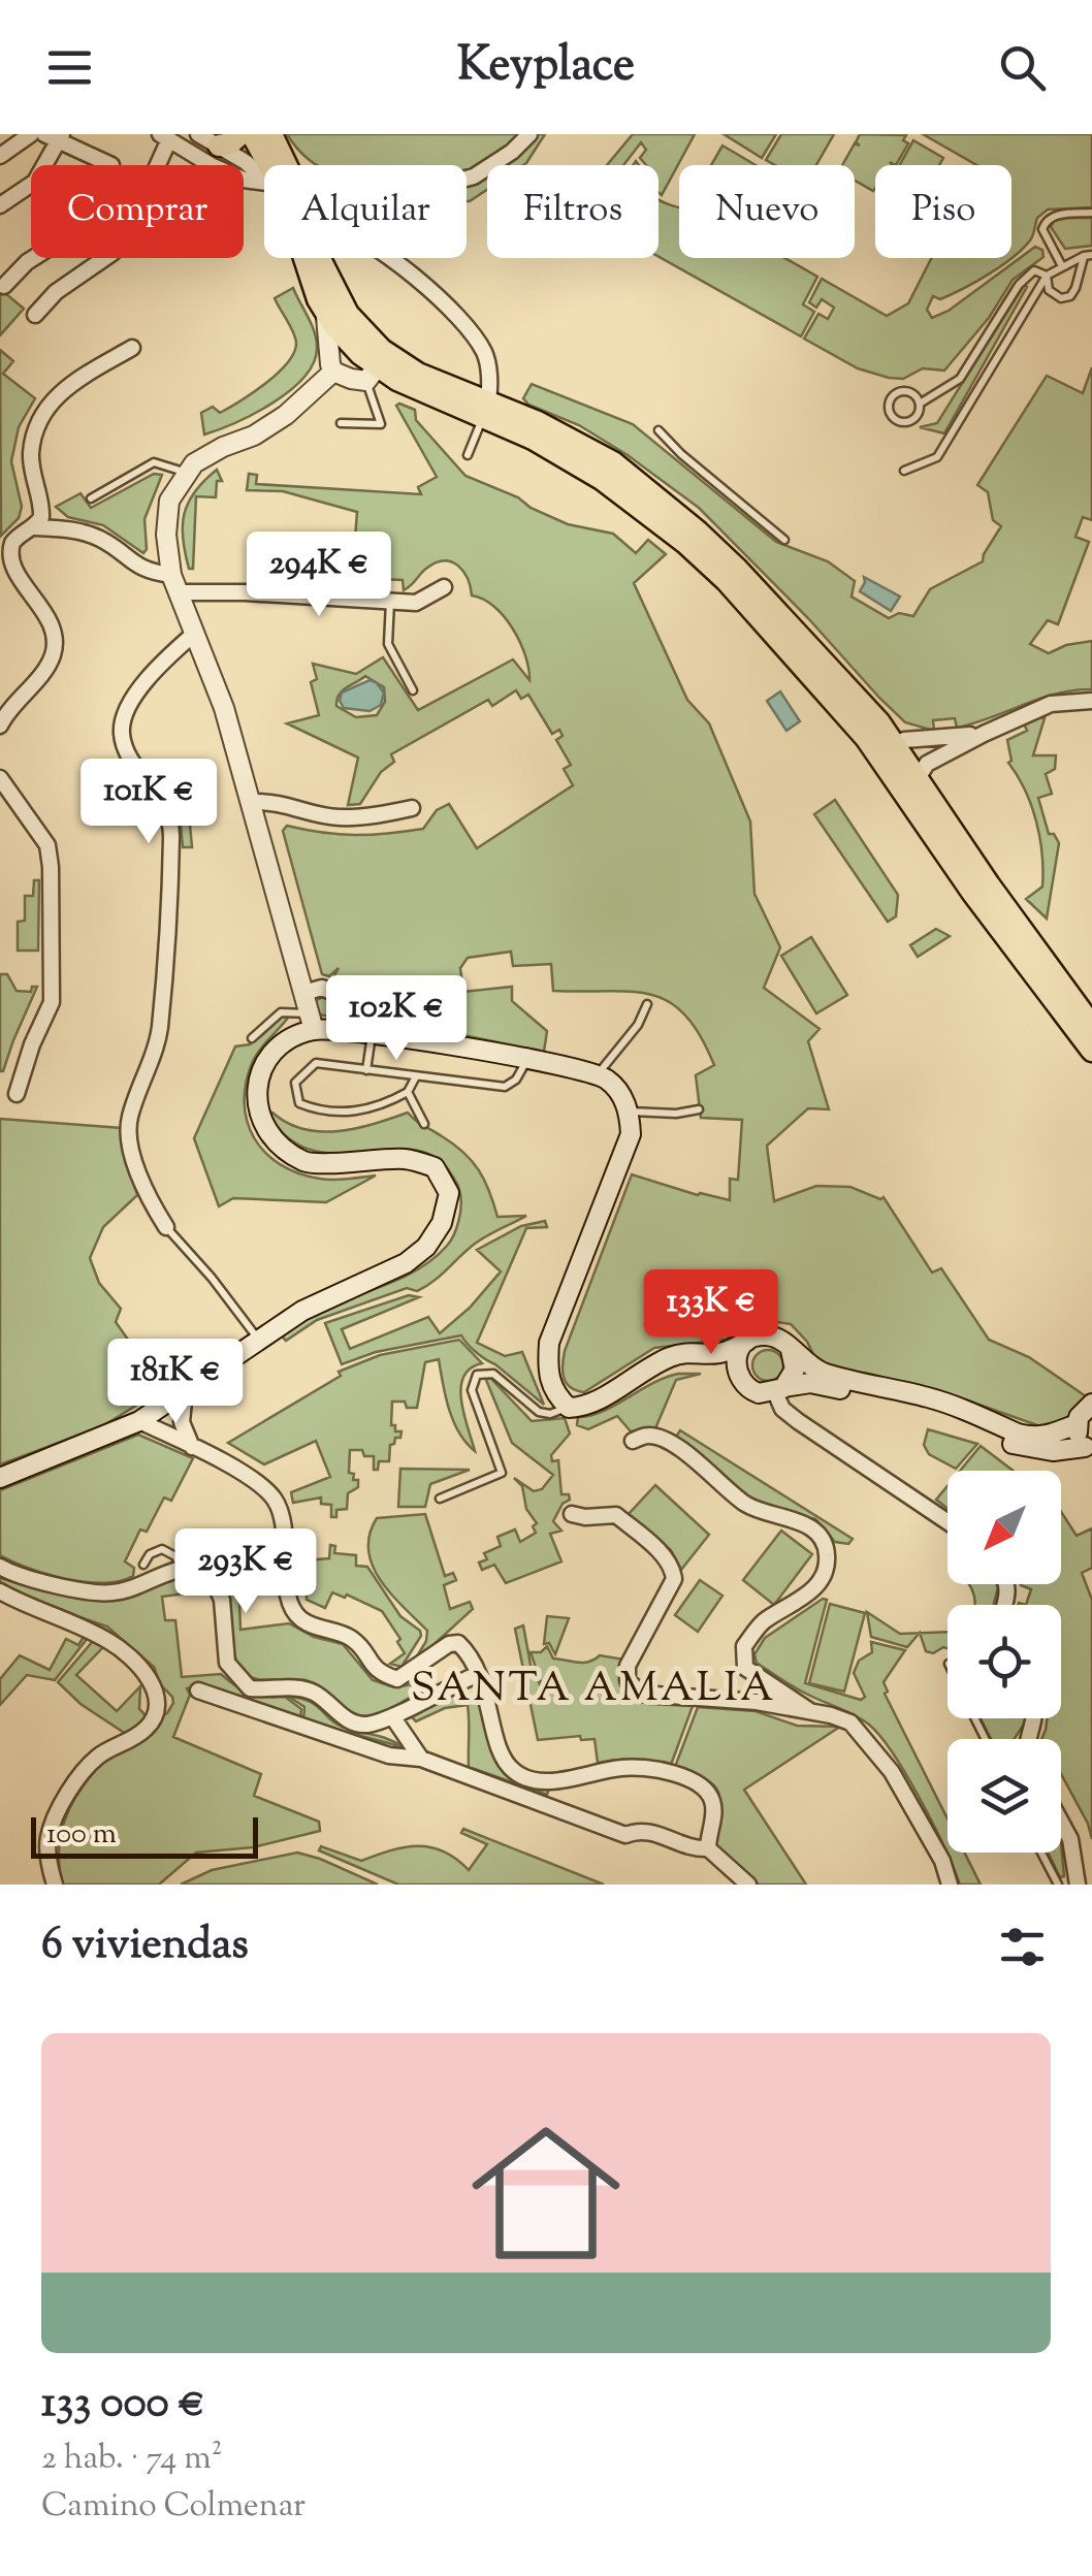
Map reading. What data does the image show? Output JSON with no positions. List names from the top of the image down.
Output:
{
  "districts": ["SANTA AMALIA"],
  "scale_bar": "100 m",
  "north": "bottom left",
  "page": {
    "header": "Keyplace",
    "chip": [
      "Comprar",
      "Alquilar",
      "Filtros",
      "Nuevo",
      "Piso"
    ],
    "price": [
      "294K €",
      "101K €",
      "102K €",
      "133K €",
      "181K €",
      "293K €"
    ],
    "scale": "100 m",
    "heading": "6 viviendas",
    "list": [
      {
        "name": "133 000 €",
        "note": "2 hab. · 74 m² · Camino Colmenar"
      }
    ]
  }
}
